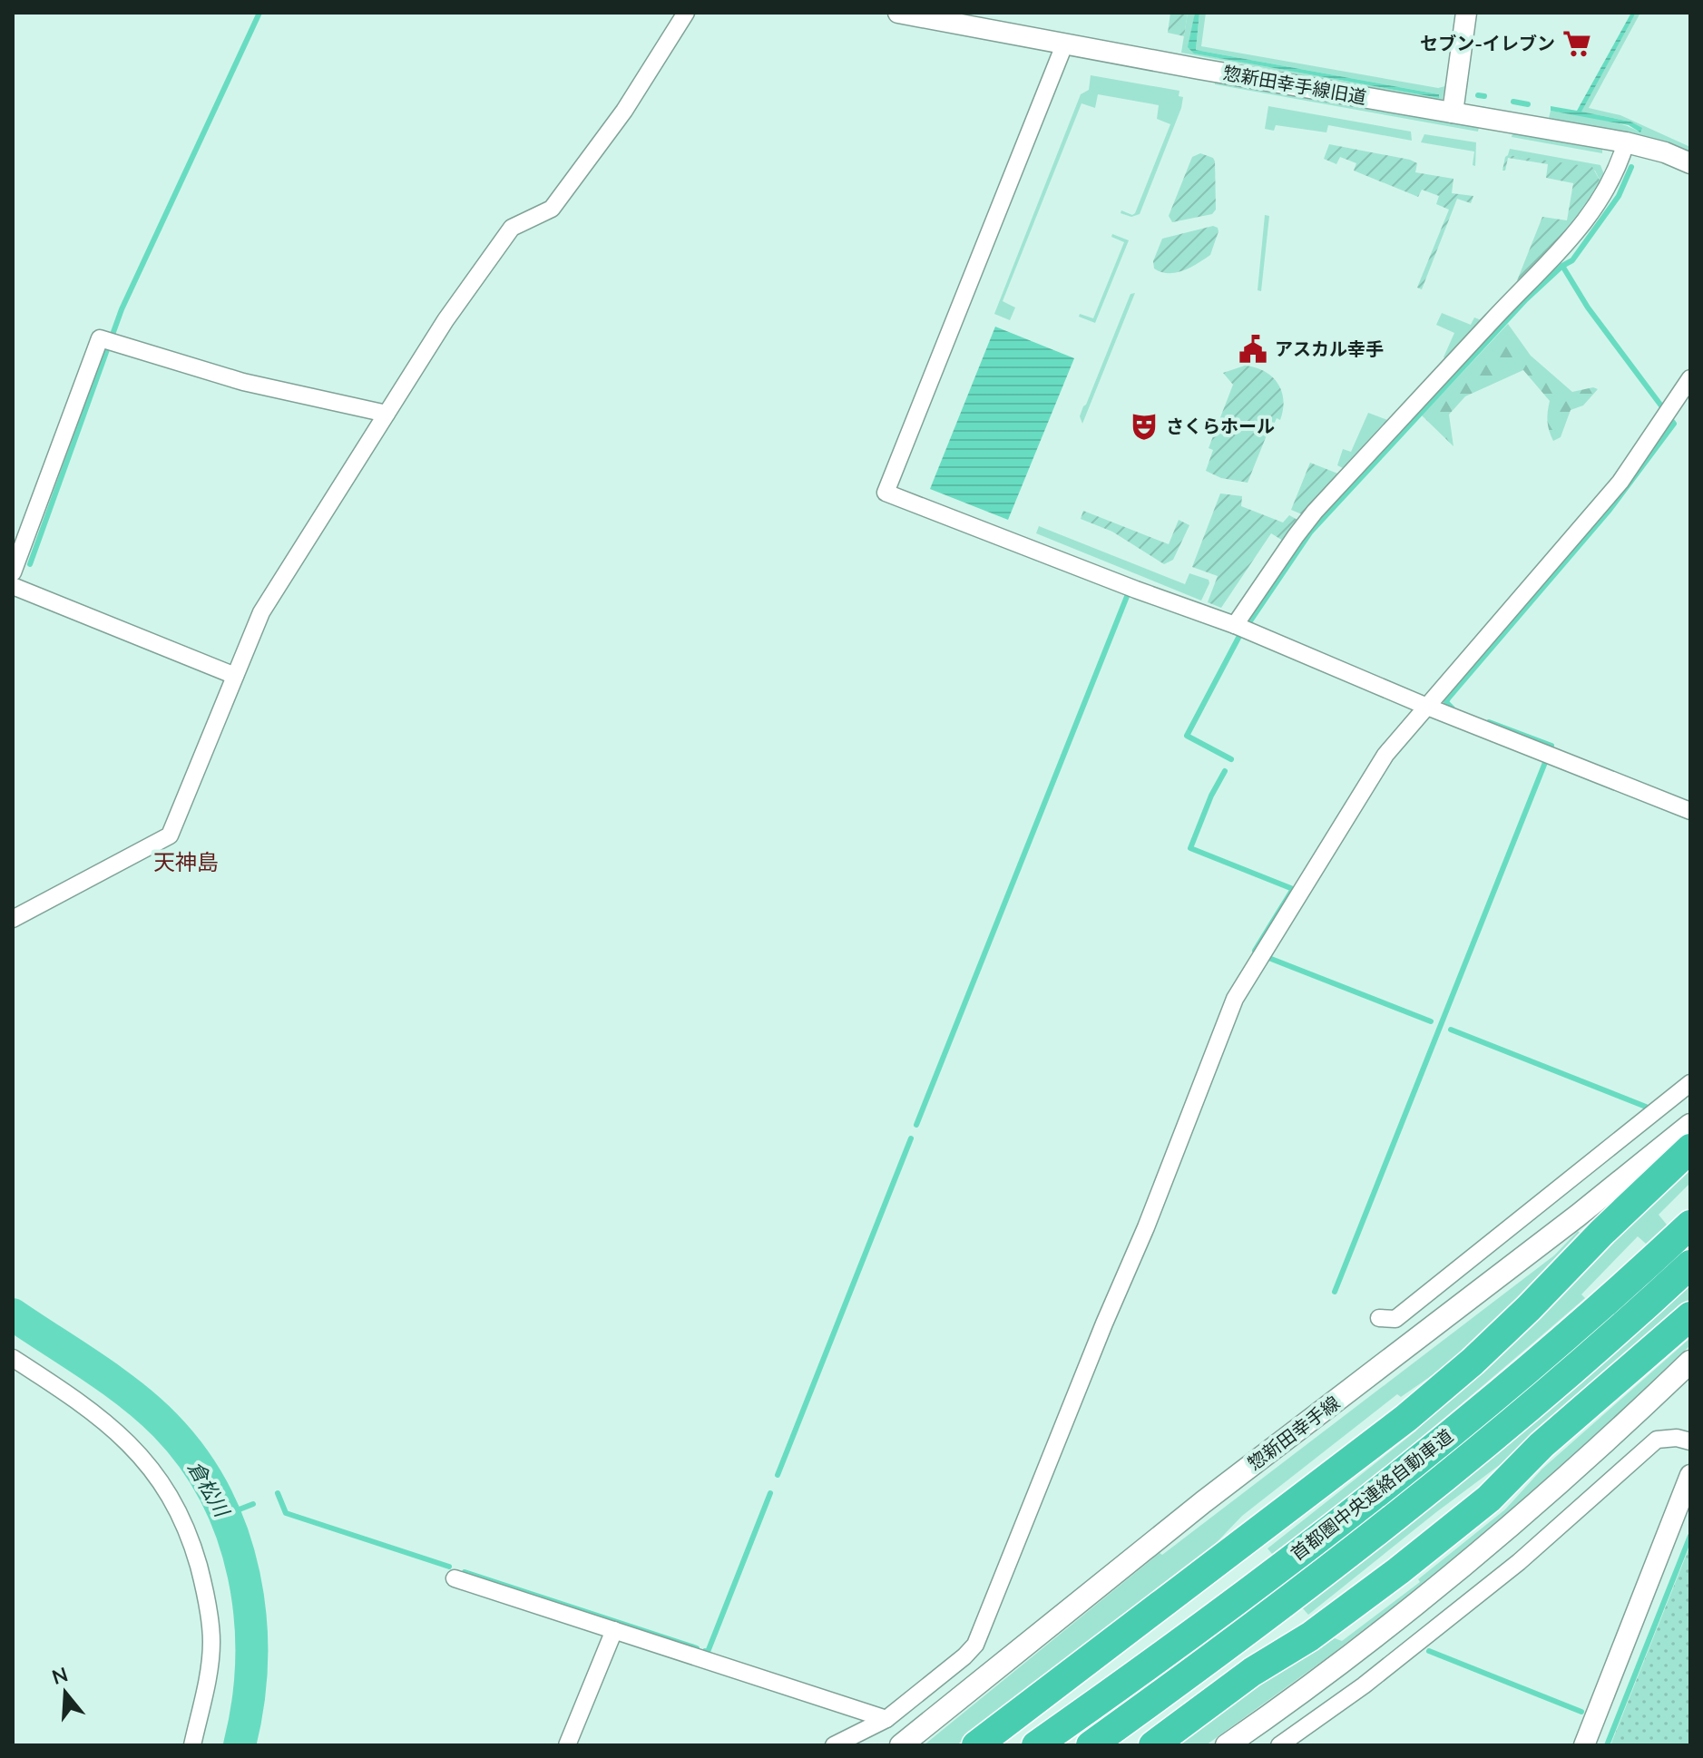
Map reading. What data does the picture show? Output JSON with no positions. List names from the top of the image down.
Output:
{
  "streets": {
    "highway": ["首都圏中央連絡自動車道"],
    "main road": ["惣新田幸手線"],
    "street": ["惣新田幸手線旧道"]
  },
  "districts": ["天神島"],
  "water": ["倉松川"],
  "places": {
    "supermarket": ["セブン-イレブン"],
    "public building": ["アスカル幸手"],
    "theatre": ["さくらホール"]
  },
  "north": "top"
}
